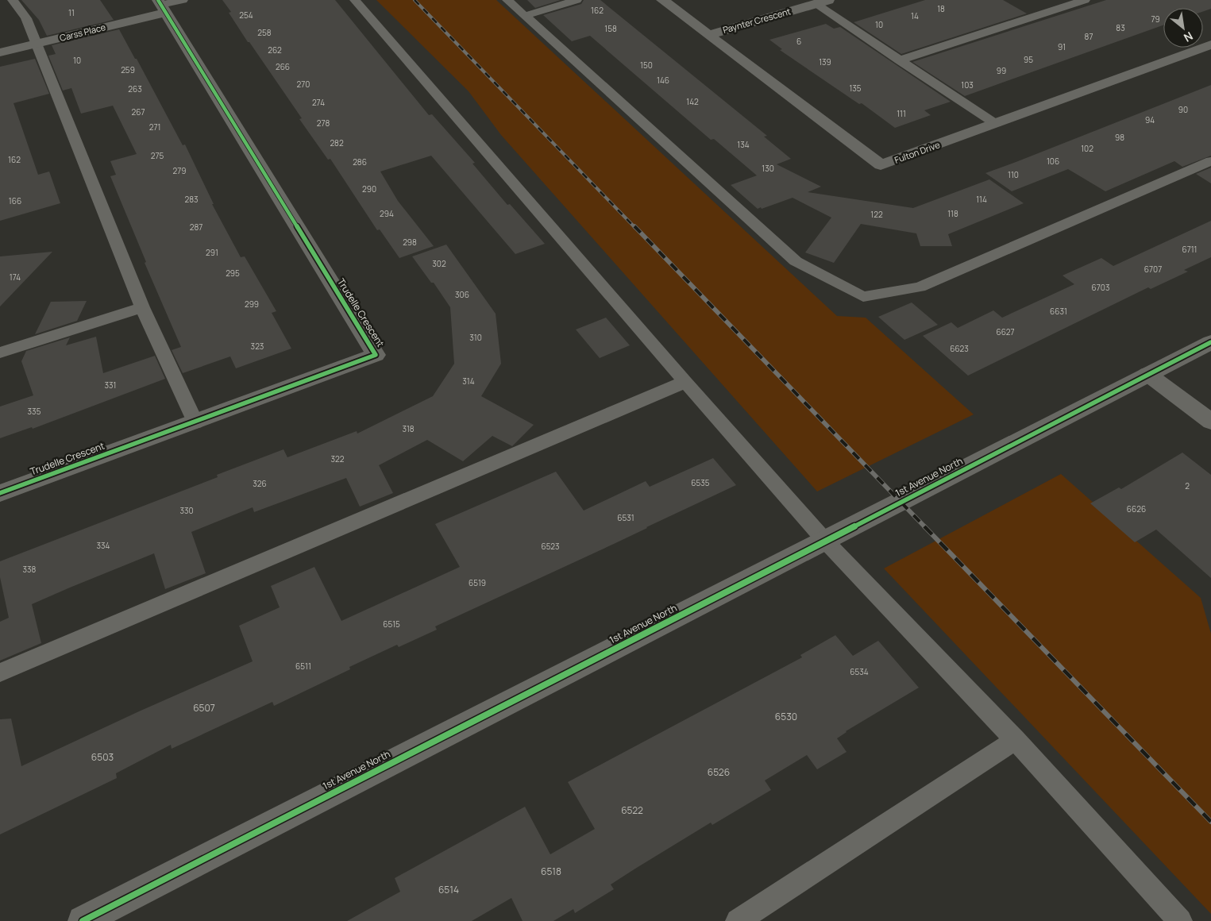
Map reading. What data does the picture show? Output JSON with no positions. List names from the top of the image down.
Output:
{
  "streets": {
    "street": [
      "Paynter Crescent",
      "Carss Place",
      "Fulton Drive",
      "Trudelle Crescent",
      "1st Avenue North"
    ]
  },
  "crossings": [
    ["Paynter Crescent", "Fulton Drive"],
    ["Carss Place", "Trudelle Crescent"]
  ],
  "house_numbers": [
    "18",
    "162",
    "11",
    "254",
    "14",
    "79",
    "10",
    "83",
    "158",
    "258",
    "87",
    "6",
    "91",
    "262",
    "95",
    "10",
    "139",
    "150",
    "266",
    "259",
    "99",
    "146",
    "270",
    "103",
    "135",
    "263",
    "142",
    "274",
    "90",
    "267",
    "111",
    "94",
    "278",
    "271",
    "98",
    "282",
    "134",
    "102",
    "275",
    "162",
    "106",
    "286",
    "130",
    "279",
    "110",
    "290",
    "283",
    "114",
    "166",
    "294",
    "118",
    "122",
    "287",
    "298",
    "6711",
    "291",
    "302",
    "6707",
    "295",
    "174",
    "6703",
    "306",
    "299",
    "6631",
    "6627",
    "310",
    "323",
    "6623",
    "314",
    "331",
    "335",
    "318",
    "322",
    "6535",
    "326",
    "2",
    "6626",
    "330",
    "6531",
    "334",
    "6523",
    "338",
    "6519",
    "6515",
    "6511",
    "6534",
    "6507",
    "6530",
    "6503",
    "6526",
    "6522",
    "6518",
    "6514"
  ],
  "north": "bottom right"
}
